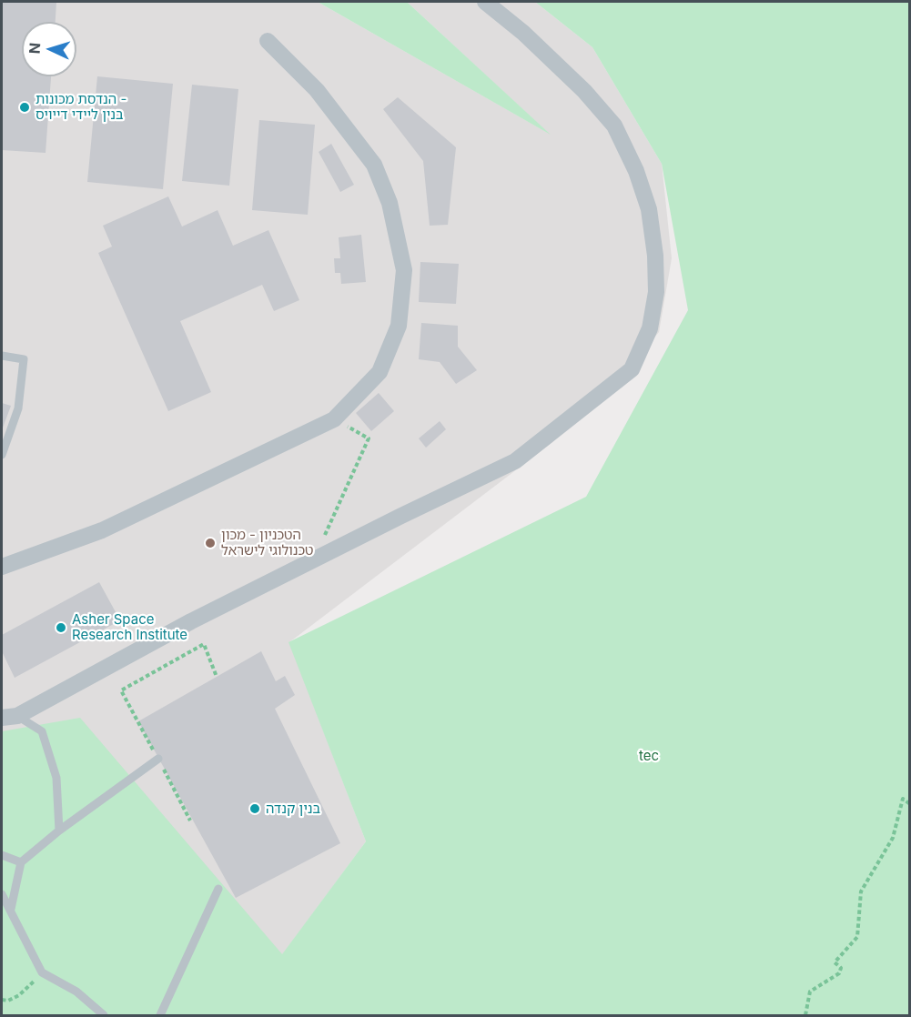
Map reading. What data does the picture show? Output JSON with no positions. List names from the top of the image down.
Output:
{
  "parks": ["tec"],
  "places": [
    "הנדסת מכונות - בנין ליידי דייויס",
    "הטכניון - מכון טכנולוגי לישראל",
    "Asher Space Research Institute",
    "בנין קנדה"
  ],
  "north": "left"
}
